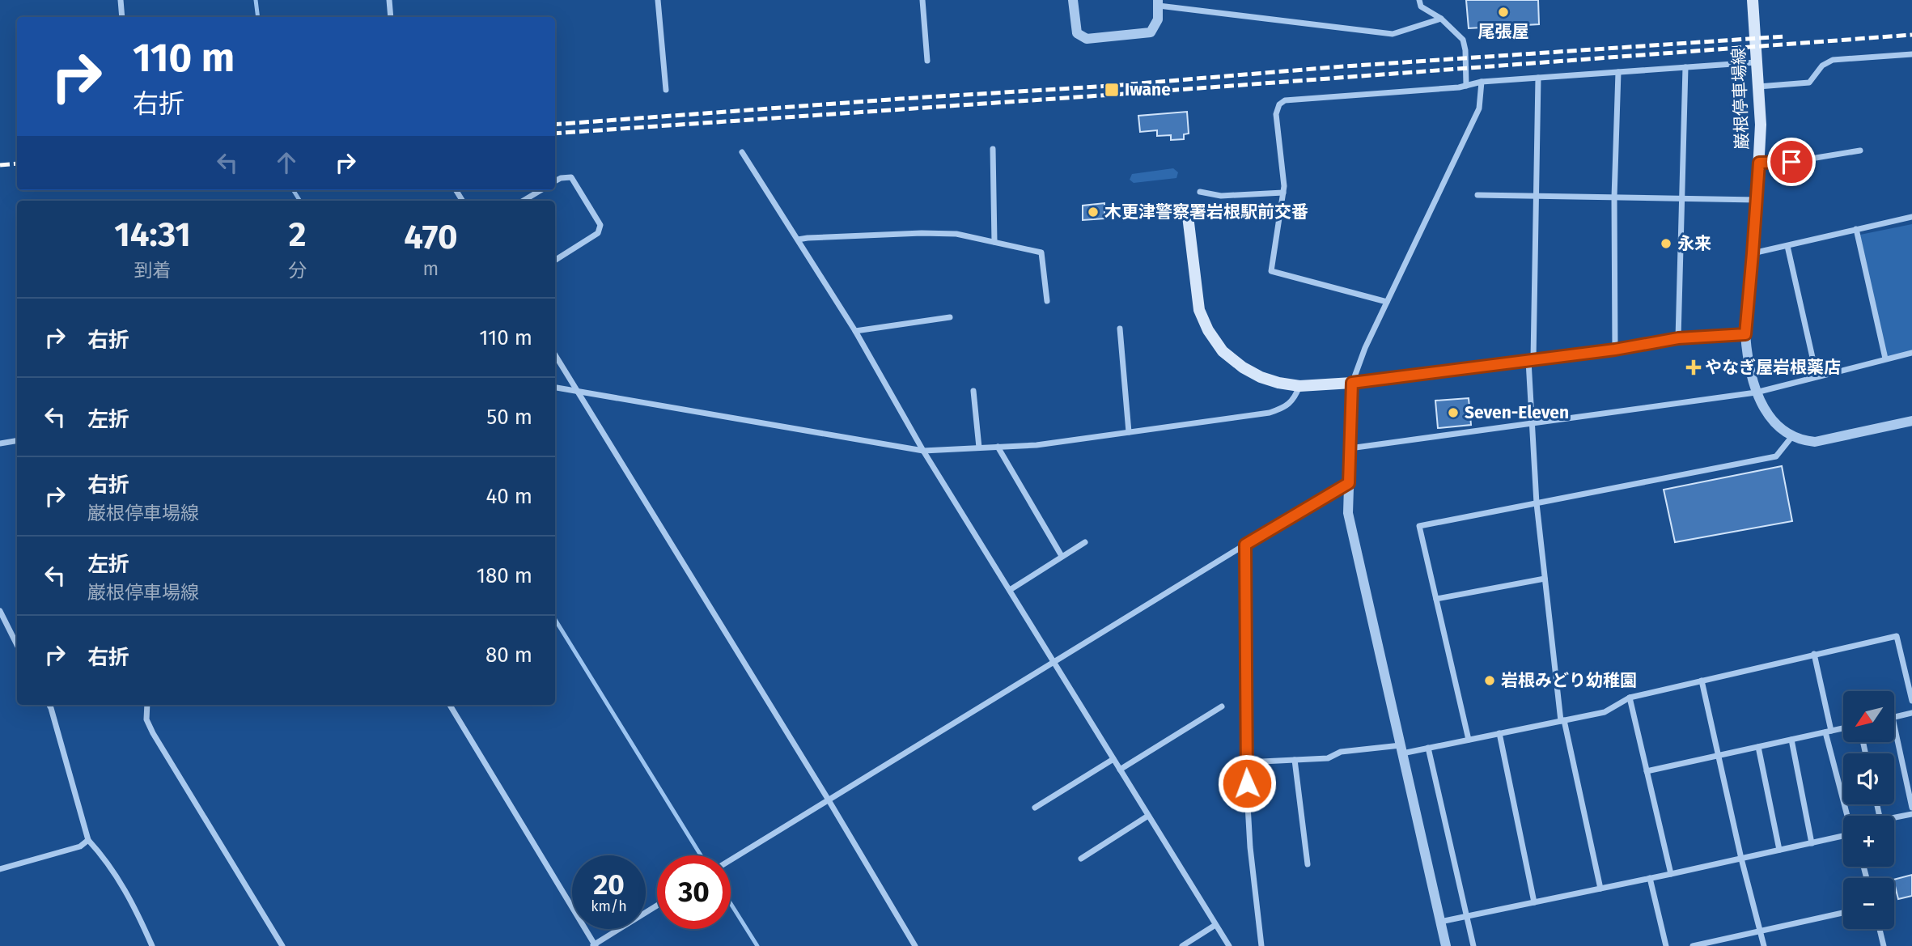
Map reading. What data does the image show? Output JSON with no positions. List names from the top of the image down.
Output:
{
  "streets": {
    "main road": ["巌根停車場線"]
  },
  "places": {
    "other": [
      "尾張屋",
      "木更津警察署岩根駅前交番",
      "永来",
      "Seven-Eleven",
      "岩根みどり幼稚園"
    ],
    "transit": ["Iwane"],
    "health": ["やなぎ屋岩根薬店"]
  },
  "north": "bottom left",
  "page": {
    "turn": ["110 m", "右折"],
    "eta": [
      "14:31",
      "到着",
      "2",
      "分",
      "470",
      "m"
    ],
    "list": [
      {
        "name": "右折",
        "value": "110 m"
      },
      {
        "name": "左折",
        "value": "50 m"
      },
      {
        "name": "右折",
        "note": "巌根停車場線",
        "value": "40 m"
      },
      {
        "name": "左折",
        "note": "巌根停車場線",
        "value": "180 m"
      },
      {
        "name": "右折",
        "value": "80 m"
      }
    ],
    "map_buttons": ["+", "−"],
    "speed": "20 km/h",
    "limit": "30"
  }
}
